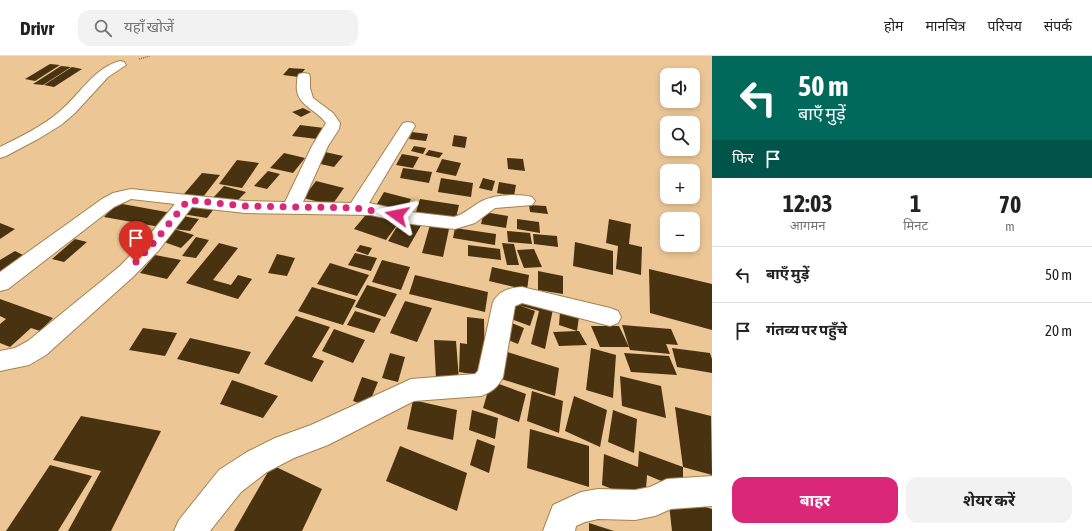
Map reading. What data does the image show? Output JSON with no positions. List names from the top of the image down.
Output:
{
  "page": {
    "header": "Drivr",
    "search": "यहाँ खोजें",
    "nav": [
      "होम",
      "मानचित्र",
      "परिचय",
      "संपर्क"
    ],
    "turn": ["50 m", "बाएँ मुड़ें"],
    "map_buttons": ["+", "−"],
    "then": "फिर",
    "eta": [
      "12:03",
      "आगमन",
      "1",
      "मिनट",
      "70",
      "m"
    ],
    "list": [
      {
        "name": "बाएँ मुड़ें",
        "value": "50 m"
      },
      {
        "name": "गंतव्य पर पहुँचे",
        "value": "20 m"
      }
    ],
    "buttons": ["बाहर", "शेयर करें"]
  }
}
